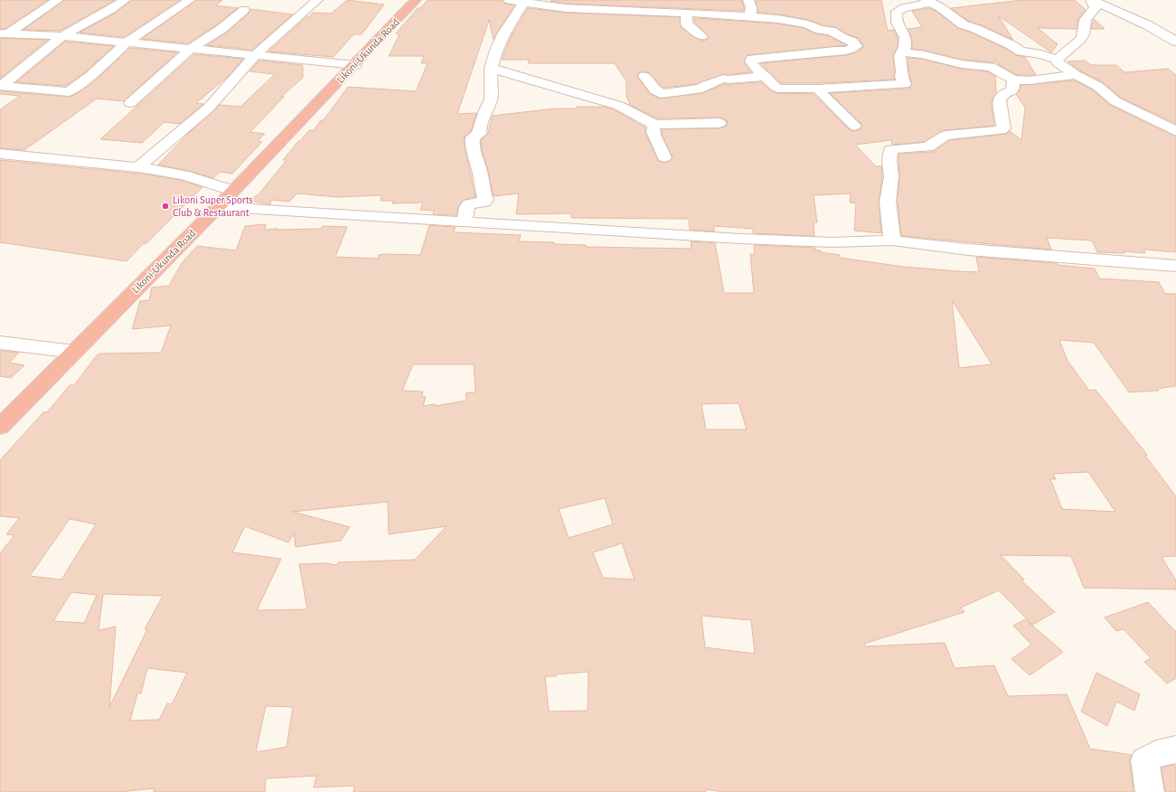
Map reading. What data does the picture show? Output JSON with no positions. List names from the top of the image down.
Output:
{
  "streets": {
    "highway": ["Likoni-Ukunda Road"]
  },
  "places": ["Likoni Super Sports Club & Restaurant"]
}
